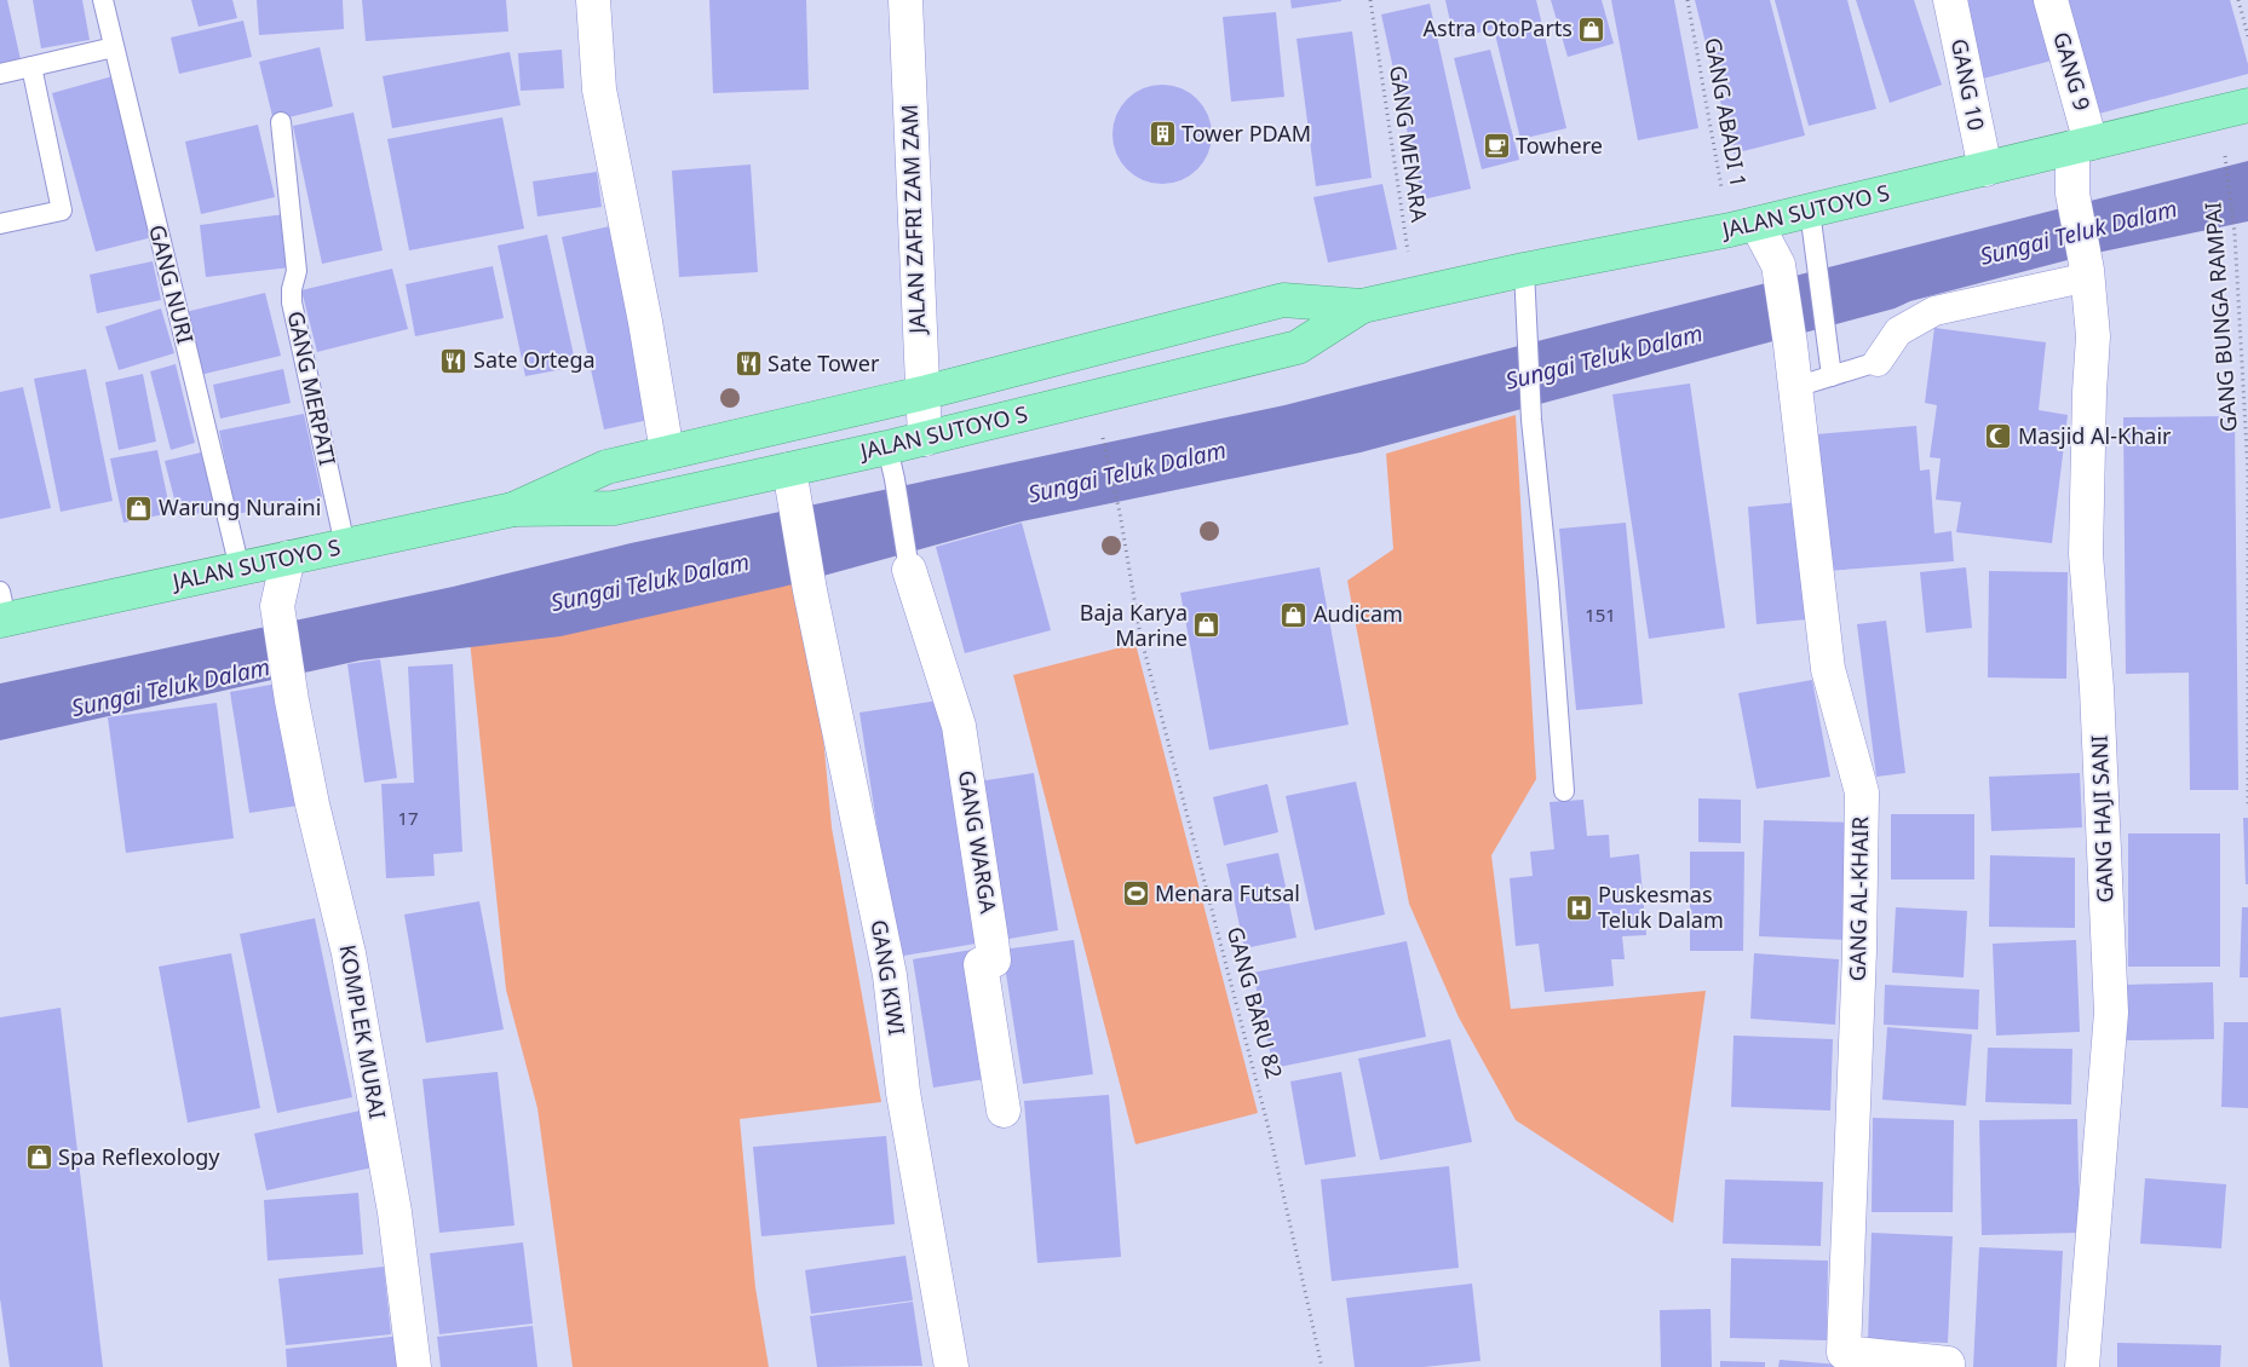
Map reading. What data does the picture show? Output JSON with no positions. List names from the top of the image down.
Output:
{
  "streets": {
    "highway": ["JALAN SUTOYO S"],
    "street": [
      "GANG 9",
      "GANG 10",
      "JALAN ZAFRI ZAM ZAM",
      "GANG HAJI SANI",
      "GANG WARGA",
      "GANG AL-KHAIR",
      "GANG KIWI",
      "KOMPLEK MURAI"
    ],
    "lane": ["GANG NURI", "GANG MERPATI"],
    "path": [
      "GANG ABADI 1",
      "GANG MENARA",
      "GANG BUNGA RAMPAI",
      "GANG BARU 82"
    ]
  },
  "crossings": [
    ["GANG 9", "JALAN SUTOYO S"],
    ["GANG 9", "GANG HAJI SANI"],
    ["GANG 10", "JALAN SUTOYO S"],
    ["GANG ABADI 1", "JALAN SUTOYO S"],
    ["GANG ABADI 1", "GANG AL-KHAIR"],
    ["GANG MENARA", "JALAN SUTOYO S"],
    ["JALAN SUTOYO S", "JALAN ZAFRI ZAM ZAM"],
    ["JALAN SUTOYO S", "GANG NURI"],
    ["JALAN SUTOYO S", "GANG MERPATI"],
    ["JALAN SUTOYO S", "GANG AL-KHAIR"],
    ["JALAN SUTOYO S", "GANG KIWI"],
    ["JALAN SUTOYO S", "KOMPLEK MURAI"]
  ],
  "water": ["Sungai Teluk Dalam"],
  "places": {
    "shop": [
      "Astra OtoParts",
      "Warung Nuraini",
      "Audicam",
      "Baja Karya Marine",
      "Spa Reflexology"
    ],
    "building": ["Tower PDAM"],
    "cafe": ["Towhere"],
    "restaurant": ["Sate Ortega", "Sate Tower"],
    "mosque": ["Masjid Al-Khair"],
    "sports": ["Menara Futsal"],
    "hospital": ["Puskesmas Teluk Dalam"]
  },
  "house_numbers": ["151", "17"]
}
